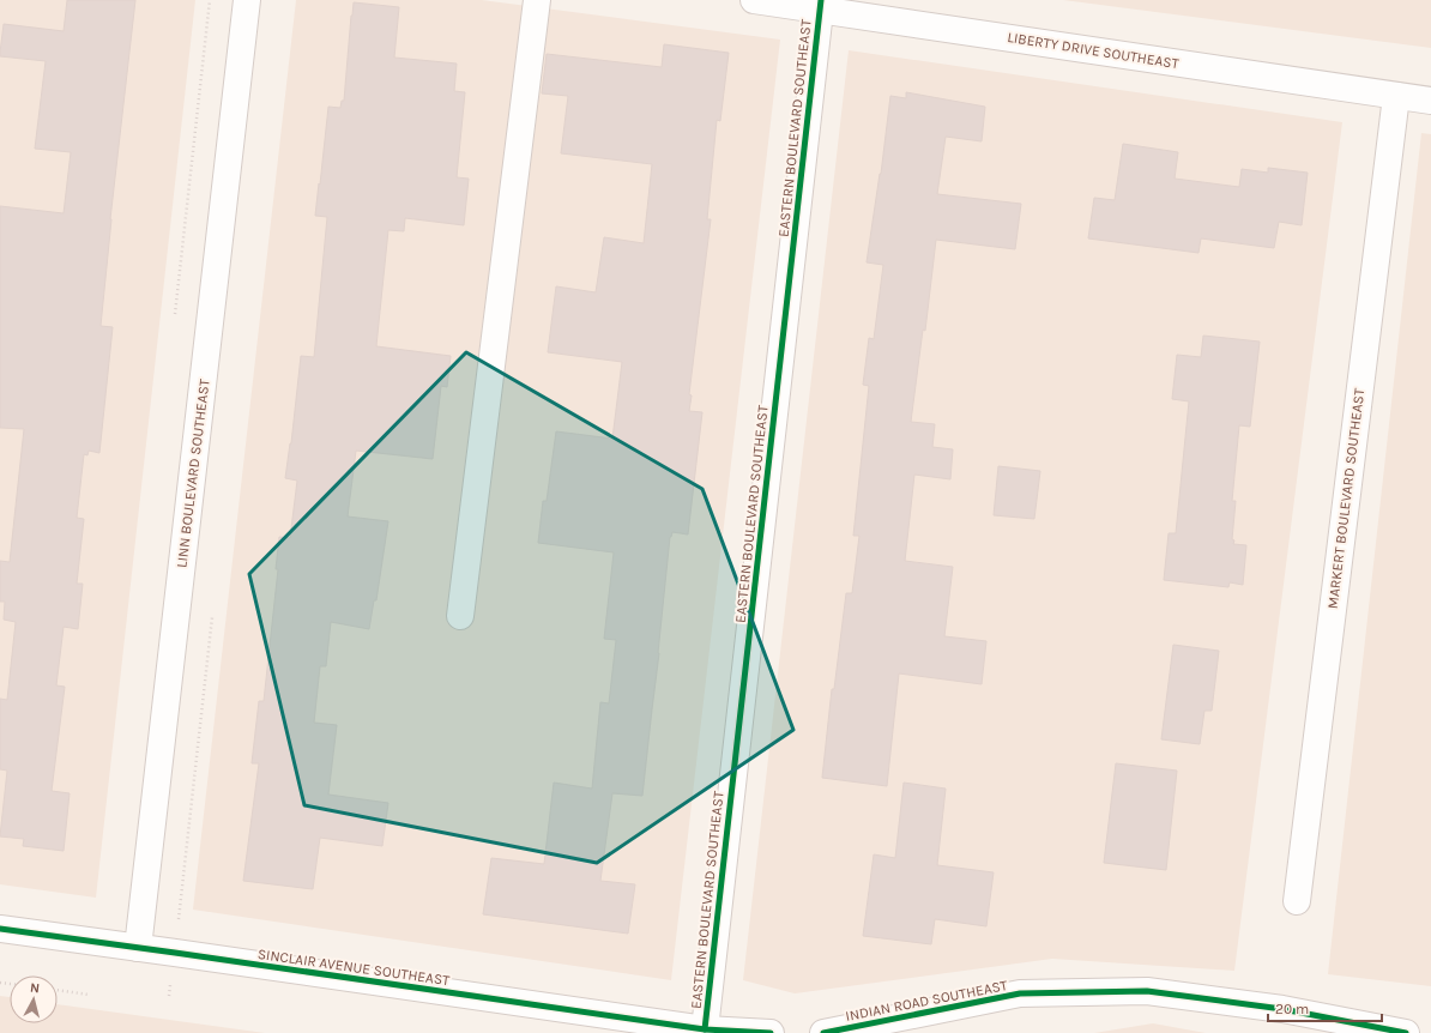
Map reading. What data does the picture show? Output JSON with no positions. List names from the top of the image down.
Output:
{
  "streets": {
    "street": [
      "LIBERTY DRIVE SOUTHEAST",
      "EASTERN BOULEVARD SOUTHEAST",
      "LINN BOULEVARD SOUTHEAST",
      "MARKERT BOULEVARD SOUTHEAST",
      "SINCLAIR AVENUE SOUTHEAST",
      "INDIAN ROAD SOUTHEAST"
    ]
  },
  "crossings": [
    ["LIBERTY DRIVE SOUTHEAST", "EASTERN BOULEVARD SOUTHEAST"],
    ["LIBERTY DRIVE SOUTHEAST", "MARKERT BOULEVARD SOUTHEAST"],
    ["EASTERN BOULEVARD SOUTHEAST", "SINCLAIR AVENUE SOUTHEAST"],
    ["LINN BOULEVARD SOUTHEAST", "SINCLAIR AVENUE SOUTHEAST"]
  ],
  "scale_bar": "20 m",
  "north": "top"
}
